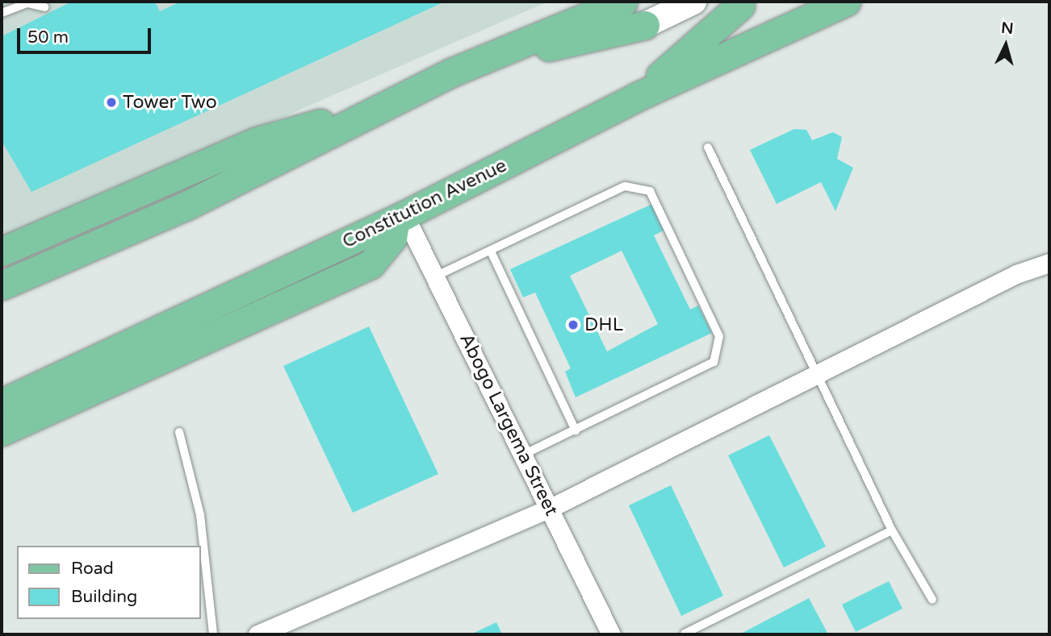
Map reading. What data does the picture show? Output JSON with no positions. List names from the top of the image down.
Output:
{
  "streets": {
    "main road": ["Constitution Avenue"],
    "street": ["Abogo Largema Street"]
  },
  "crossings": [
    ["Constitution Avenue", "Abogo Largema Street"]
  ],
  "places": ["Tower Two", "DHL"],
  "legend": ["Road", "Building"],
  "scale_bar": "50 m",
  "north": "top"
}
